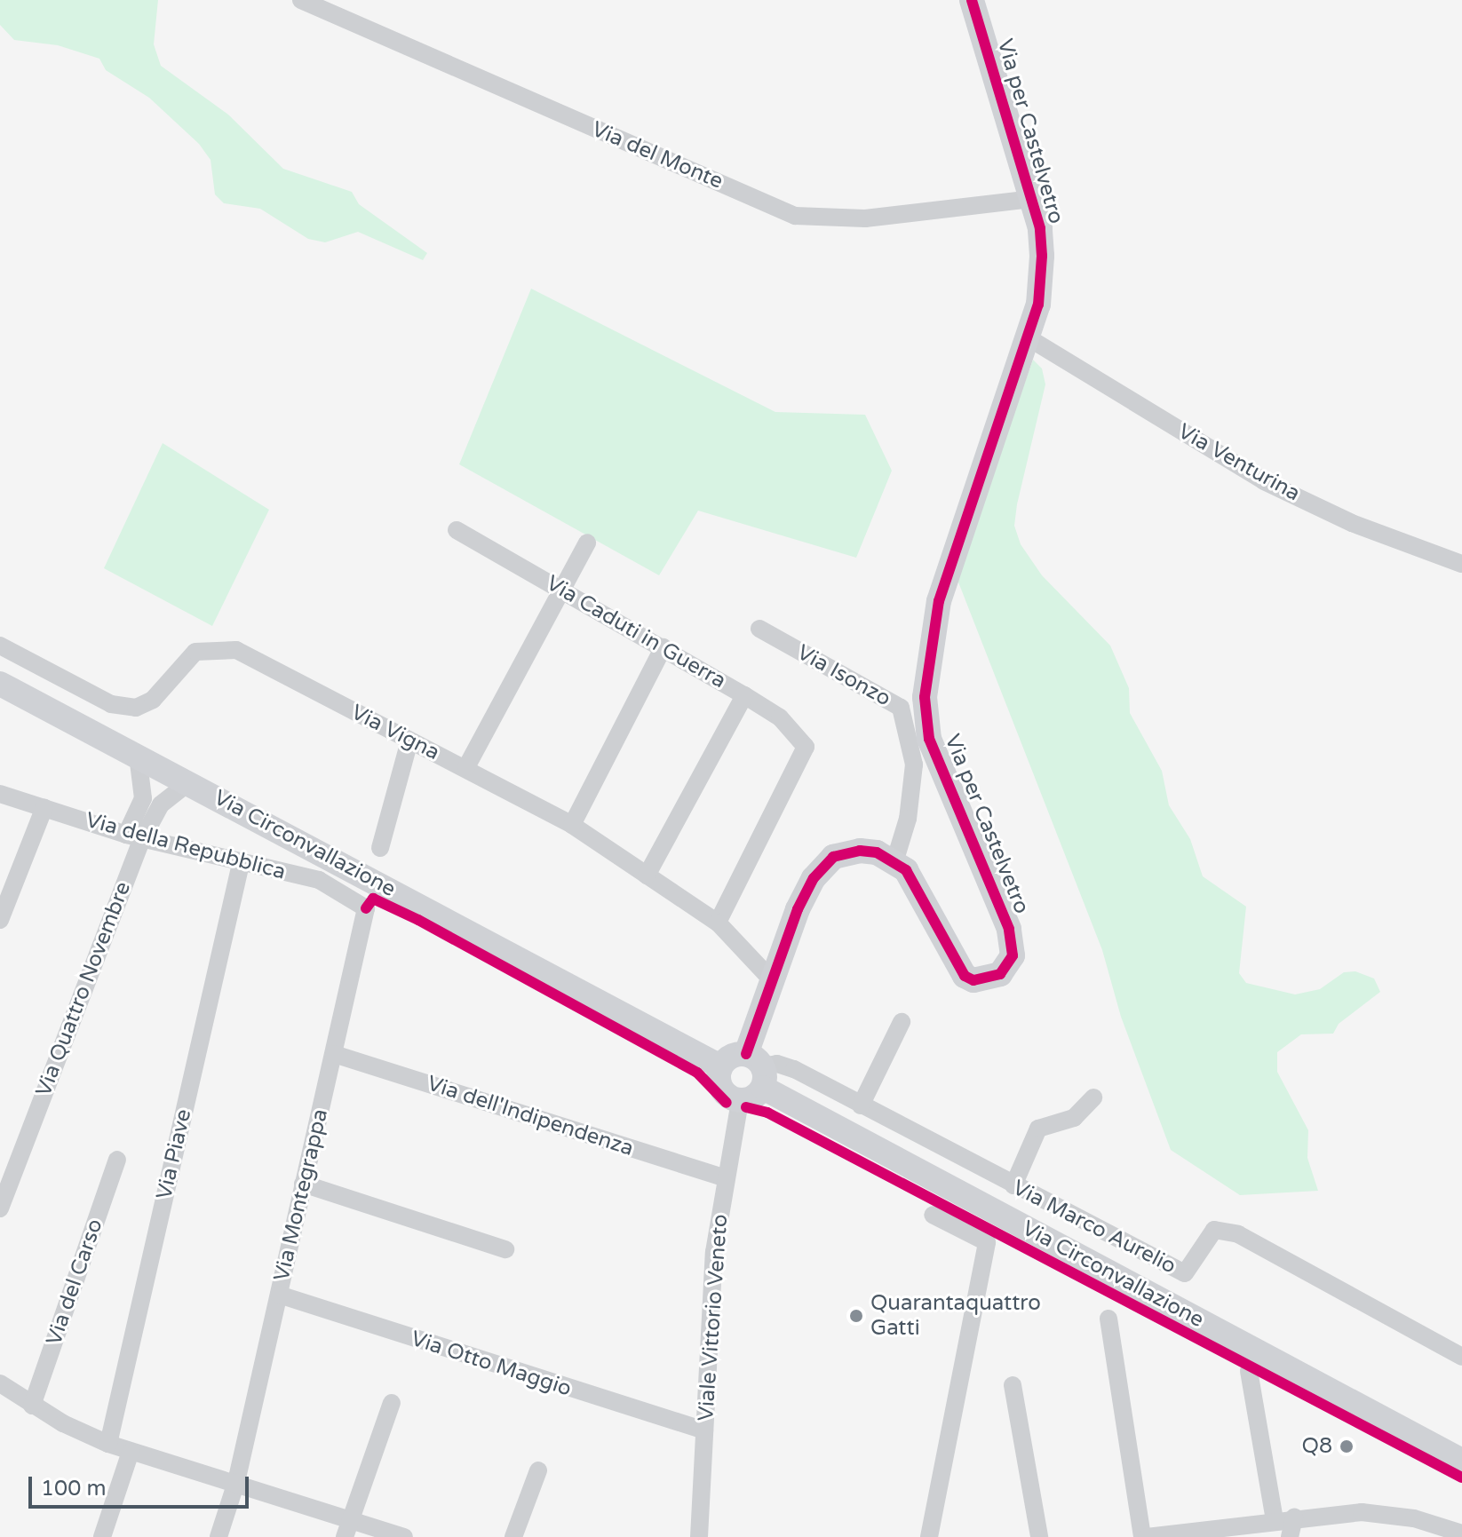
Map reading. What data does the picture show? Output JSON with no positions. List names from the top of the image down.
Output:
{
  "streets": {
    "main road": ["Via per Castelvetro", "Via Circonvallazione"],
    "street": [
      "Via del Monte",
      "Via Venturina",
      "Via Caduti in Guerra",
      "Via Isonzo",
      "Via Vigna",
      "Via della Repubblica",
      "Via Quattro Novembre",
      "Via dell'Indipendenza",
      "Via Piave",
      "Via Montegrappa",
      "Via Marco Aurelio",
      "Via del Carso",
      "Viale Vittorio Veneto",
      "Via Otto Maggio"
    ]
  },
  "crossings": [
    ["Via per Castelvetro", "Via del Monte"],
    ["Via per Castelvetro", "Via Venturina"],
    ["Via per Castelvetro", "Via Isonzo"],
    ["Via Caduti in Guerra", "Via Vigna"],
    ["Via Circonvallazione", "Via Quattro Novembre"],
    ["Via Circonvallazione", "Via Marco Aurelio"],
    ["Via Circonvallazione", "Viale Vittorio Veneto"],
    ["Via della Repubblica", "Via Quattro Novembre"],
    ["Via della Repubblica", "Via Piave"],
    ["Via della Repubblica", "Via Montegrappa"],
    ["Via dell'Indipendenza", "Via Montegrappa"],
    ["Via dell'Indipendenza", "Viale Vittorio Veneto"],
    ["Via Montegrappa", "Via Otto Maggio"],
    ["Via Marco Aurelio", "Viale Vittorio Veneto"],
    ["Viale Vittorio Veneto", "Via Otto Maggio"]
  ],
  "places": ["Quarantaquattro Gatti", "Q8"],
  "scale_bar": "100 m"
}
